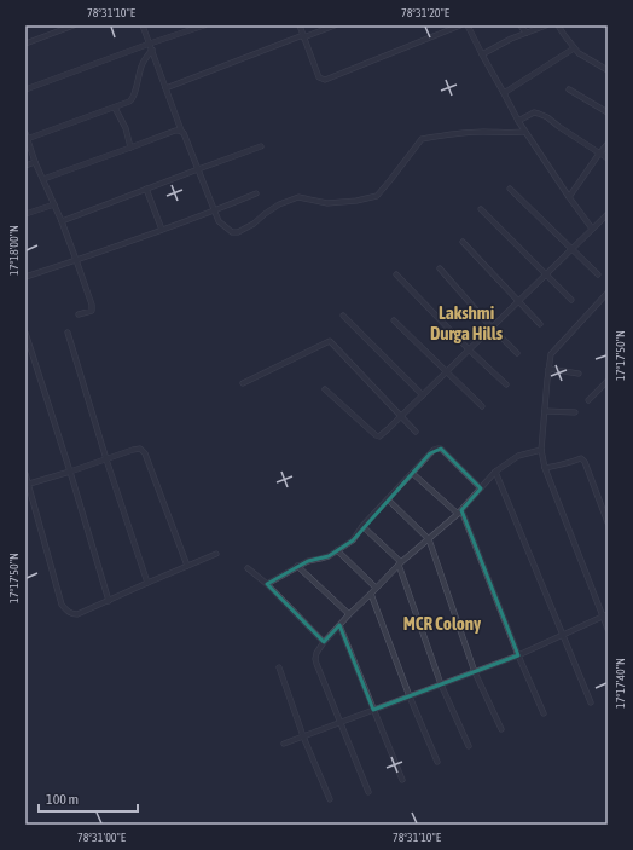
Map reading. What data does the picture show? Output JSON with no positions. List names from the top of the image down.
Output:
{
  "districts": ["Lakshmi Durga Hills", "MCR Colony"],
  "scale_bar": "100 m",
  "coordinates": [
    "78°31'10\"E",
    "78°31'20\"E",
    "17°18'00\"N",
    "17°17'50\"N",
    "17°17'40\"N",
    "78°31'00\"E"
  ]
}
